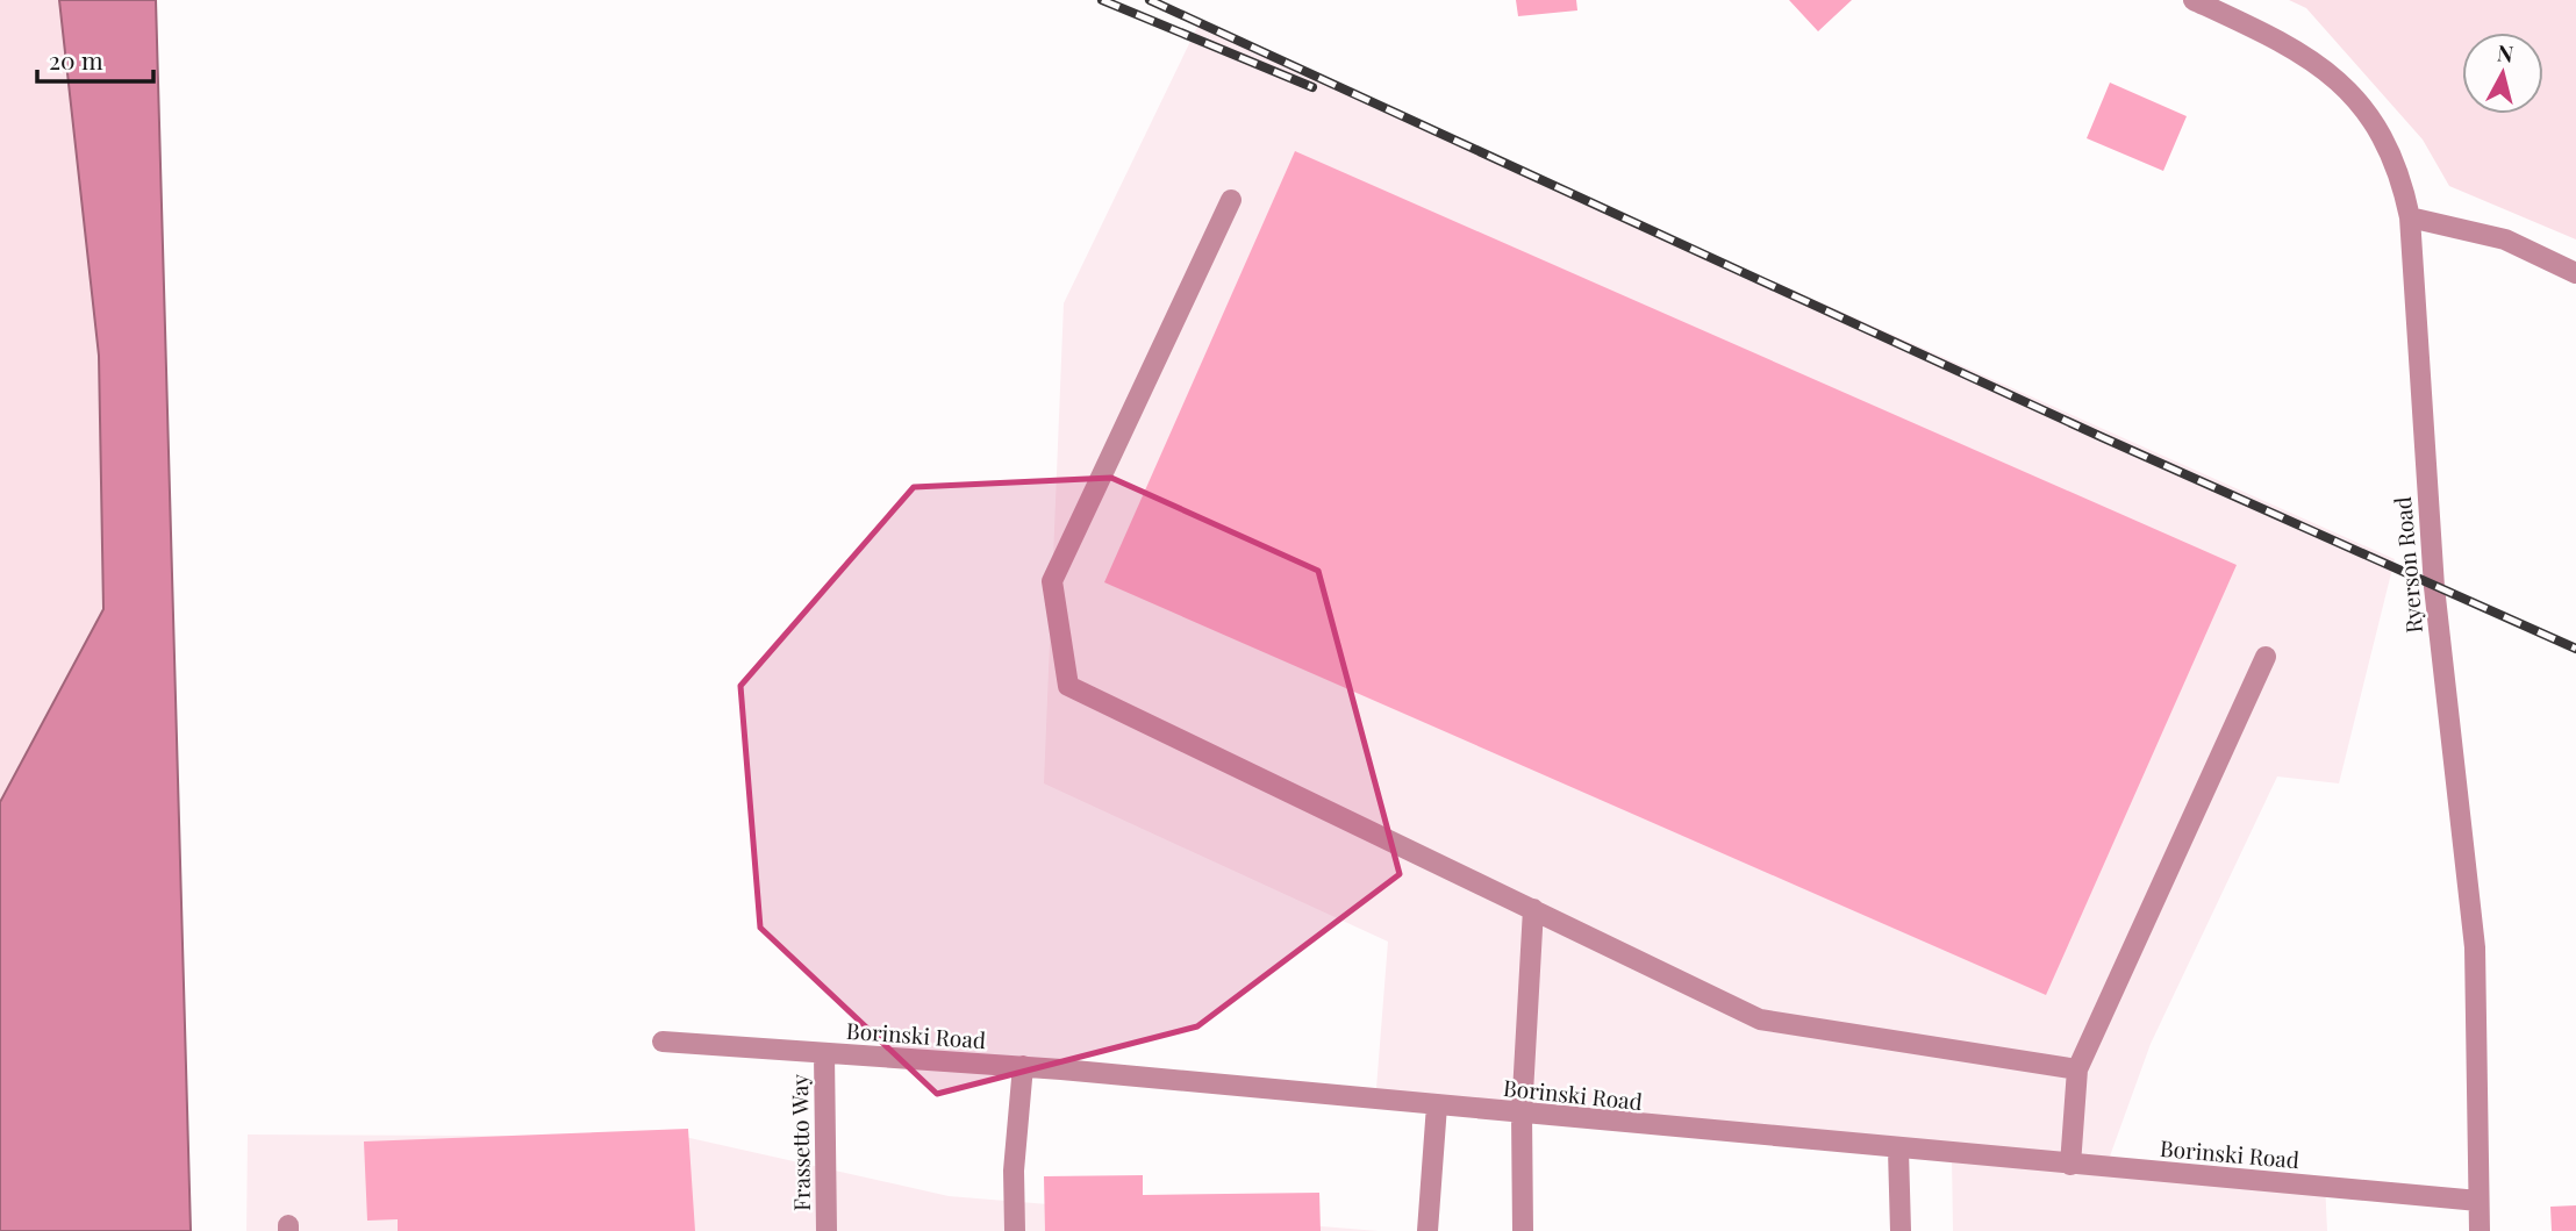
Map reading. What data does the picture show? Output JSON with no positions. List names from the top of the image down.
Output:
{
  "streets": {
    "street": ["Ryerson Road", "Borinski Road", "Frassetto Way"]
  },
  "crossings": [
    ["Ryerson Road", "Borinski Road"],
    ["Borinski Road", "Frassetto Way"]
  ],
  "scale_bar": "20 m",
  "north": "top"
}
